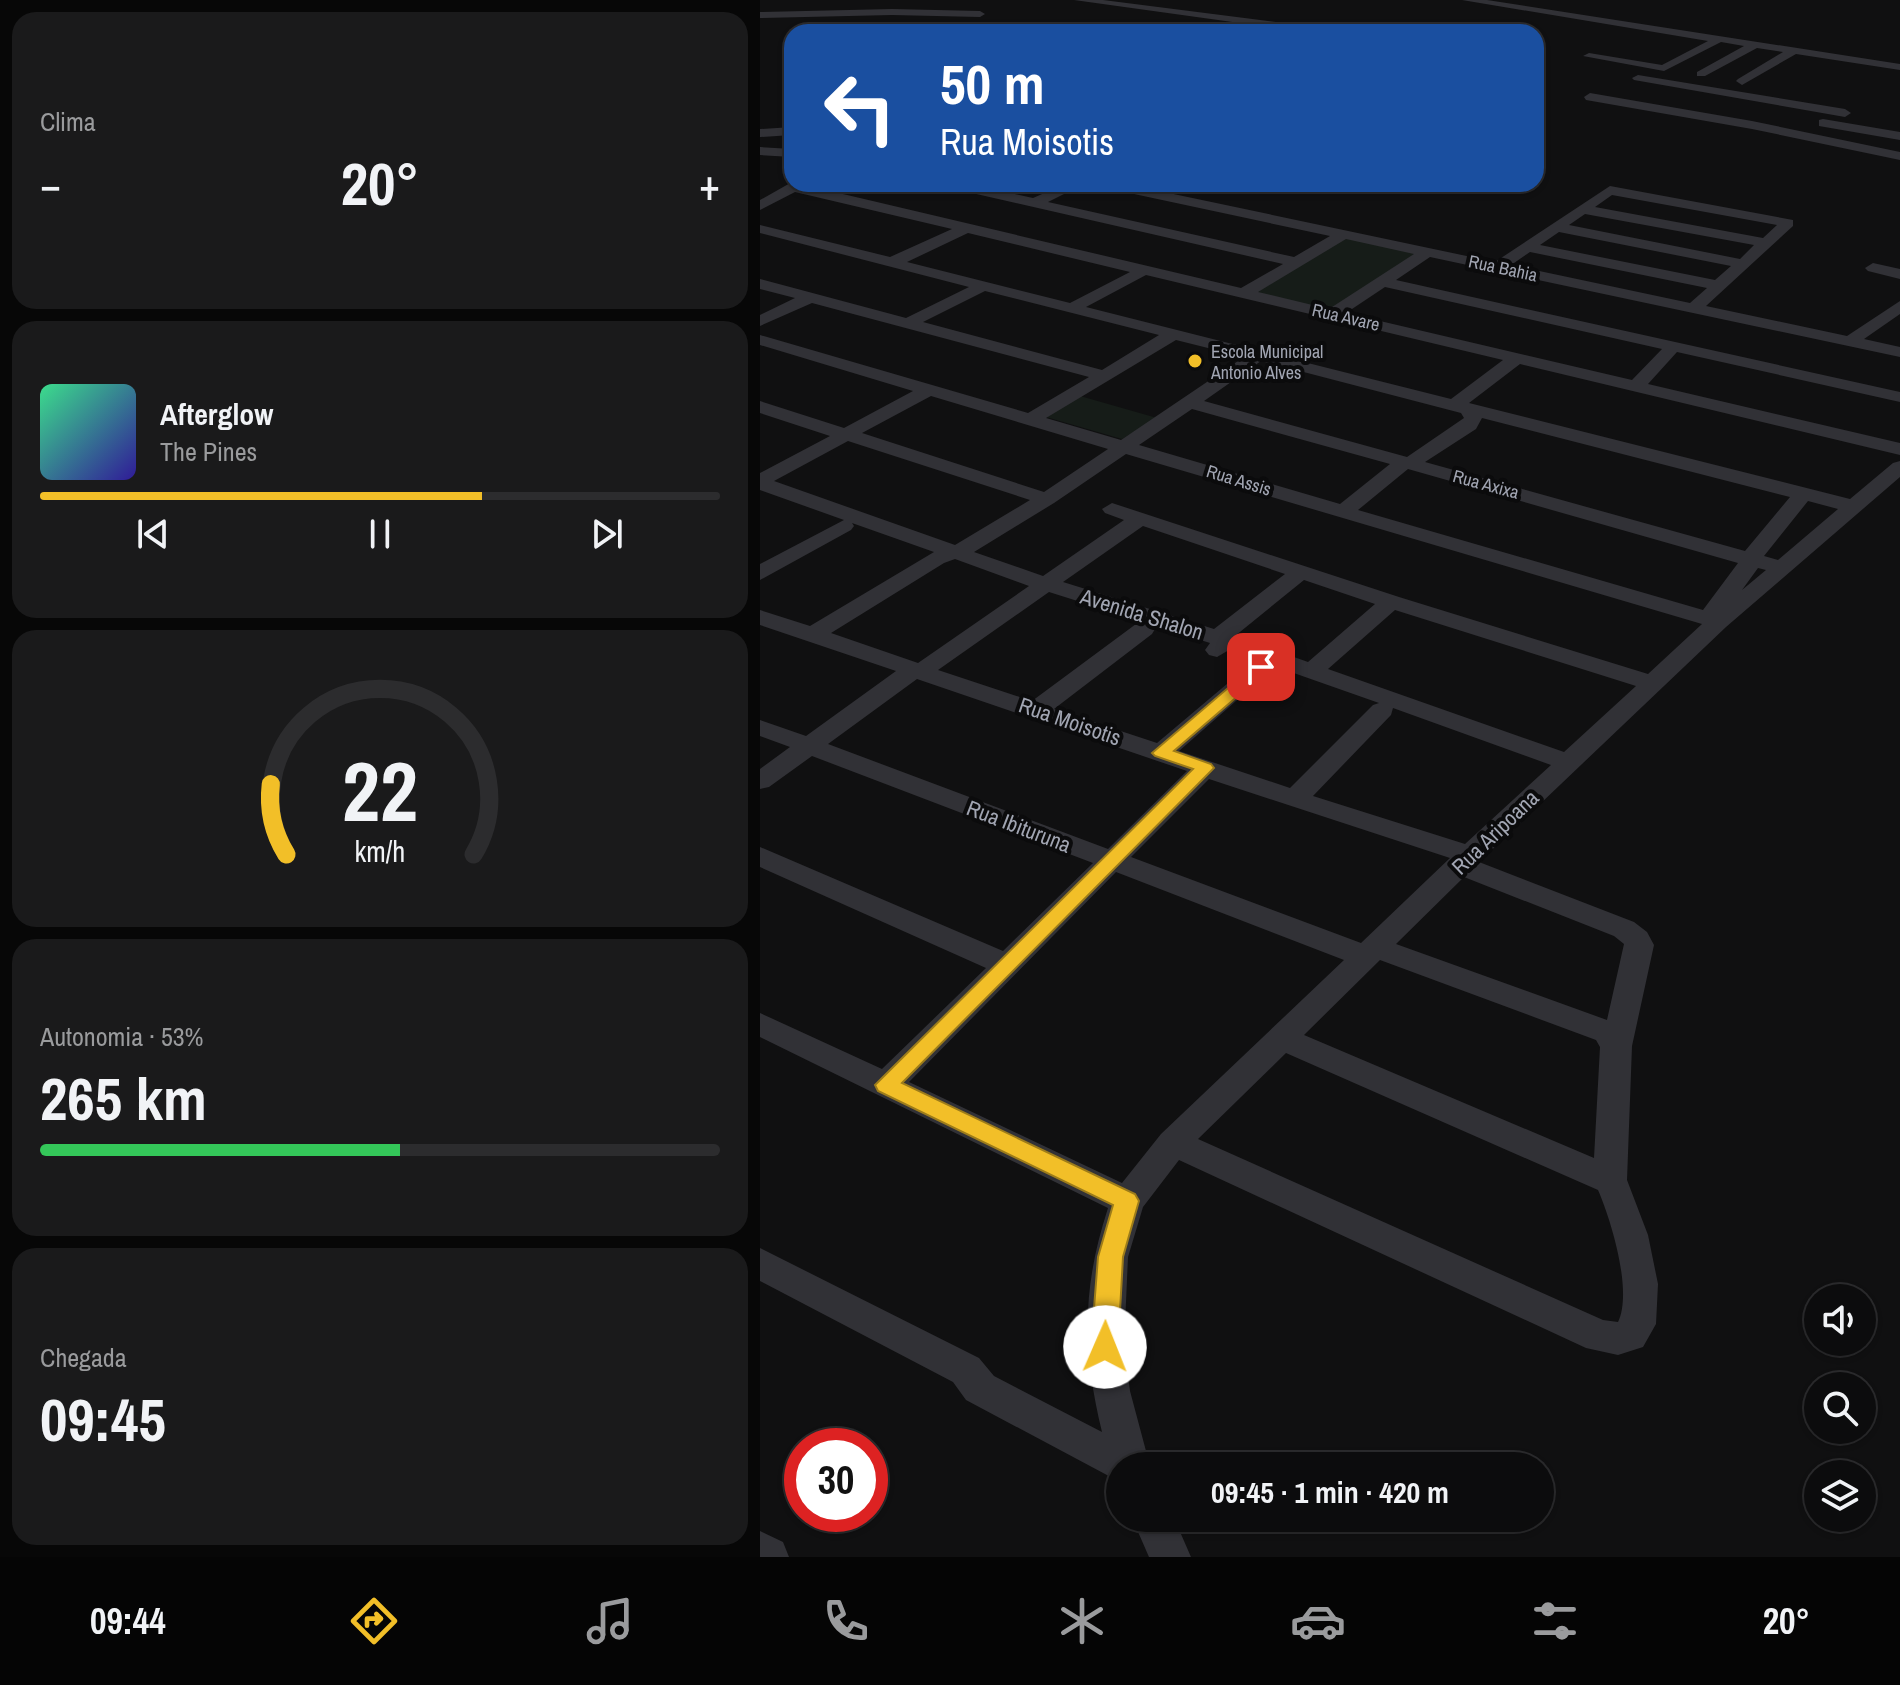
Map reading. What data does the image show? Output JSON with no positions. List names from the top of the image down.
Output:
{
  "streets": {
    "street": [
      "Rua Bahia",
      "Rua Avare",
      "Rua Assis",
      "Rua Axixa",
      "Avenida Shalon",
      "Rua Moisotis",
      "Rua Ibituruna",
      "Rua Aripoana"
    ]
  },
  "crossings": [
    ["Rua Assis", "Rua Aripoana"],
    ["Rua Axixa", "Rua Aripoana"],
    ["Avenida Shalon", "Rua Aripoana"],
    ["Rua Moisotis", "Rua Ibituruna"],
    ["Rua Moisotis", "Rua Aripoana"],
    ["Rua Ibituruna", "Rua Aripoana"]
  ],
  "places": ["Escola Municipal Antonio Alves"],
  "page": {
    "tile": [
      "Clima",
      ["Autonomia · 53%", "265 km"],
      ["Chegada", "09:45"]
    ],
    "turn": ["50 m", "Rua Moisotis"],
    "heat": ["−", "20°", "+"],
    "song": ["Afterglow", "The Pines"],
    "limit": "30",
    "trip": "09:45 · 1 min · 420 m",
    "tabs": ["09:44", "20°"],
    "gauge": ["22", "km/h"]
  }
}
